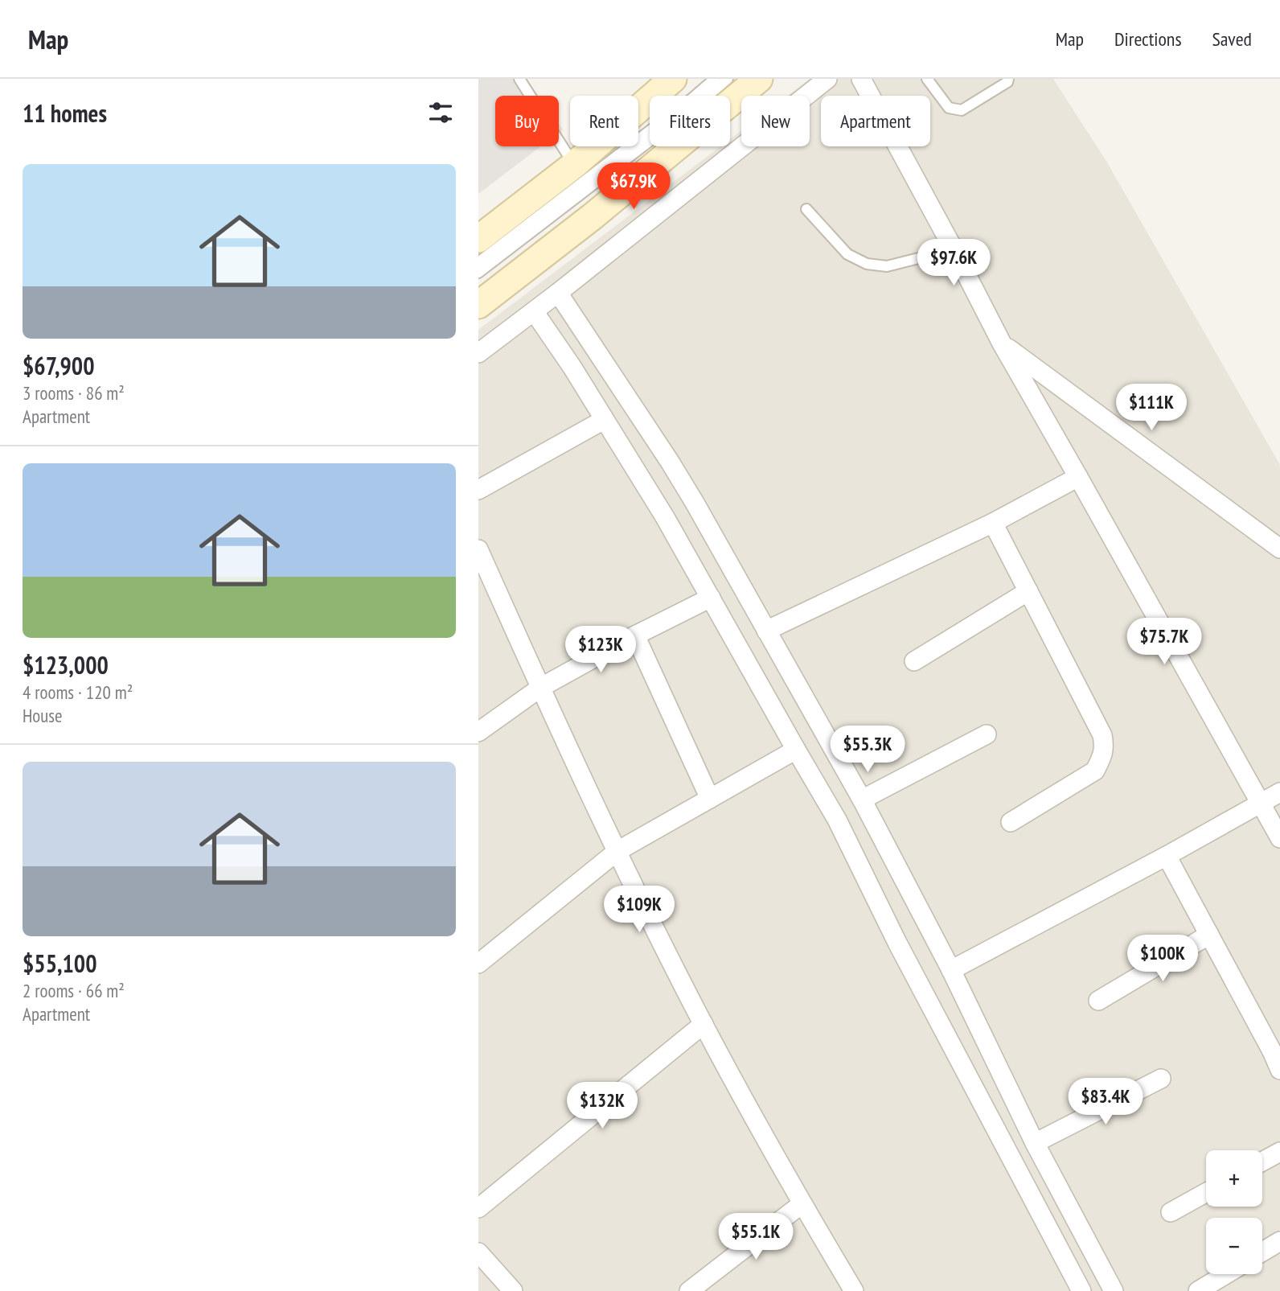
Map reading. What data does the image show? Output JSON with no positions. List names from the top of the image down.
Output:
{
  "page": {
    "header": "Map",
    "nav": ["Map", "Directions", "Saved"],
    "heading": "11 homes",
    "chip": [
      "Buy",
      "Rent",
      "Filters",
      "New",
      "Apartment"
    ],
    "list": [
      {
        "name": "$67,900",
        "note": "3 rooms · 86 m² · Apartment"
      },
      {
        "name": "$123,000",
        "note": "4 rooms · 120 m² · House"
      },
      {
        "name": "$55,100",
        "note": "2 rooms · 66 m² · Apartment"
      }
    ],
    "price": [
      "$67.9K",
      "$97.6K",
      "$111K",
      "$75.7K",
      "$123K",
      "$55.3K",
      "$109K",
      "$100K",
      "$83.4K",
      "$132K",
      "$55.1K"
    ],
    "map_buttons": ["+", "−"]
  }
}
